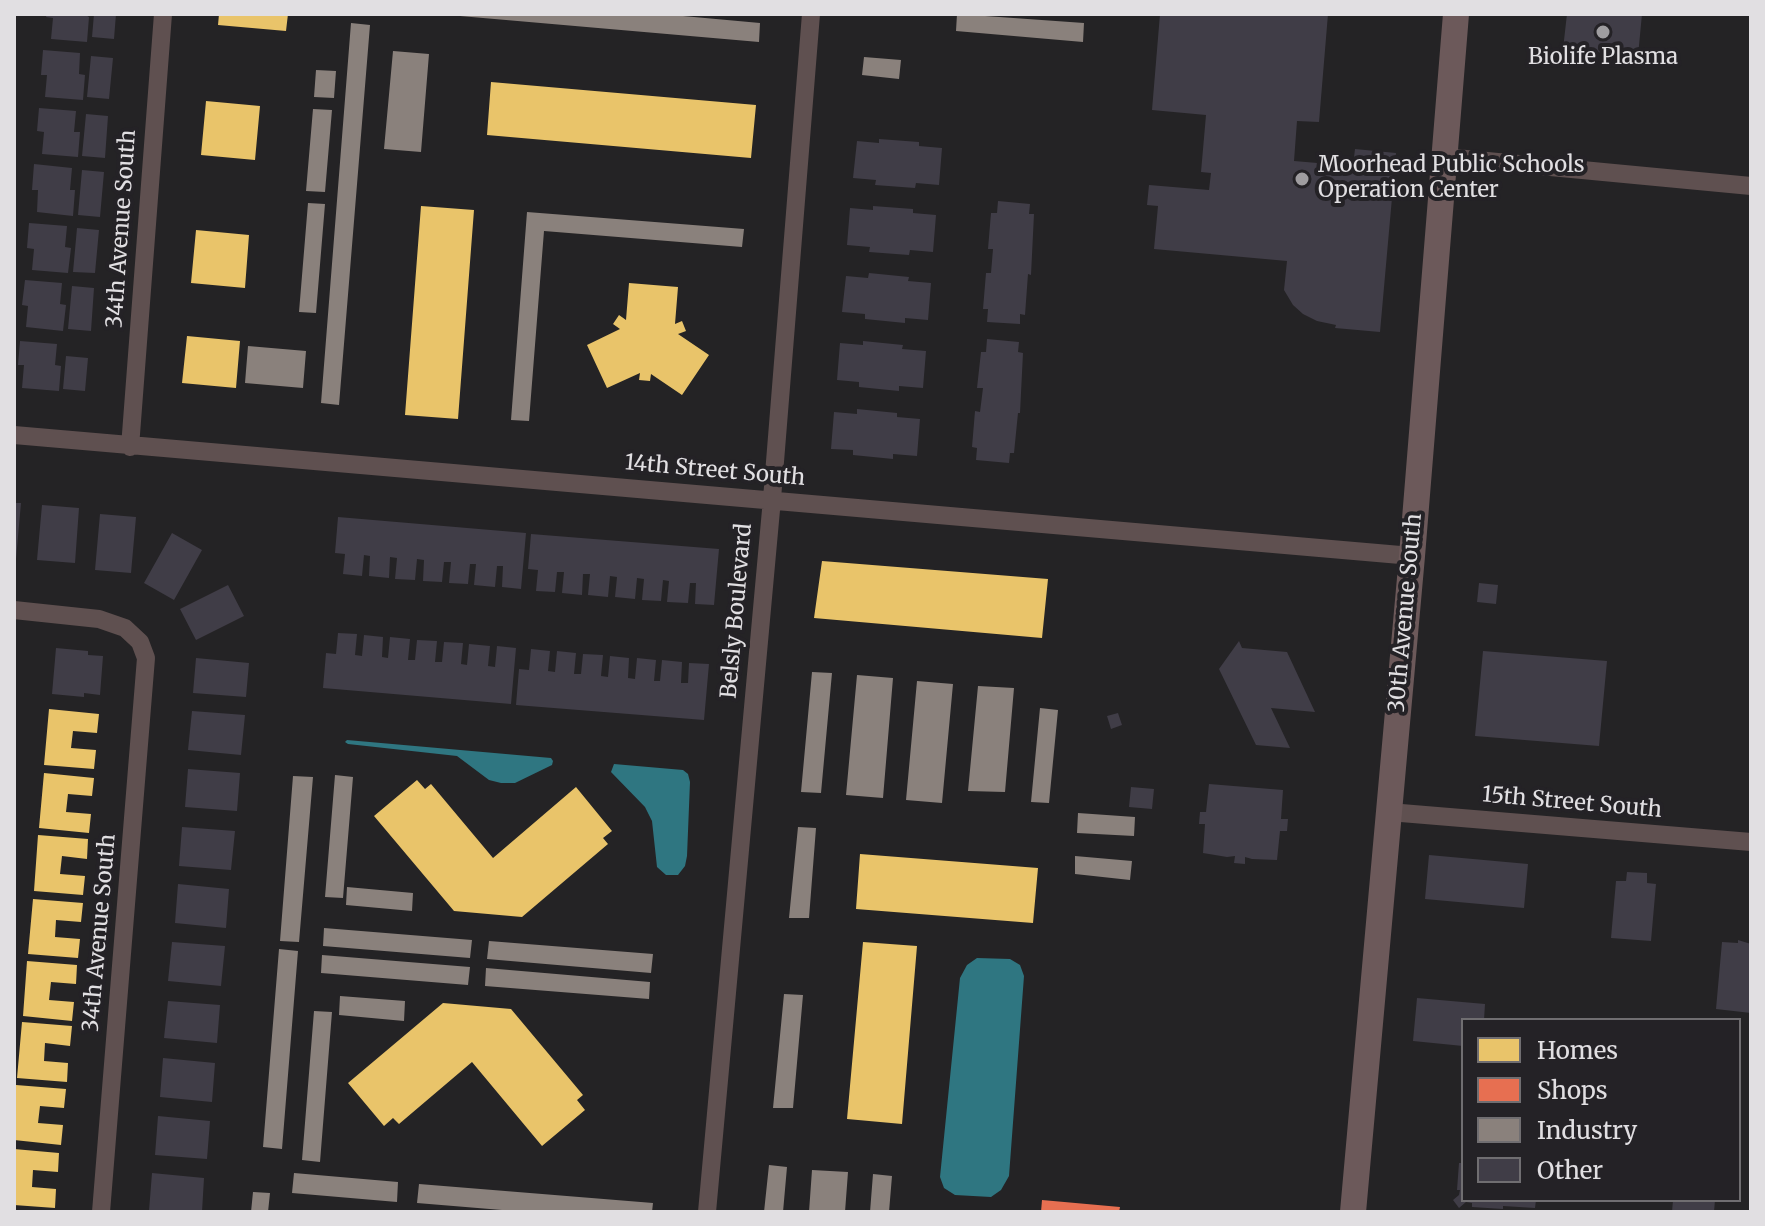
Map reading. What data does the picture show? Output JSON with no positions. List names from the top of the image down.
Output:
{
  "streets": {
    "street": [
      "34th Avenue South",
      "14th Street South",
      "Belsly Boulevard",
      "30th Avenue South",
      "15th Street South"
    ]
  },
  "crossings": [
    ["34th Avenue South", "14th Street South"],
    ["14th Street South", "Belsly Boulevard"],
    ["14th Street South", "30th Avenue South"],
    ["30th Avenue South", "15th Street South"]
  ],
  "places": ["Biolife Plasma", "Moorhead Public Schools Operation Center"],
  "legend": [
    "Homes",
    "Shops",
    "Industry",
    "Other"
  ]
}
